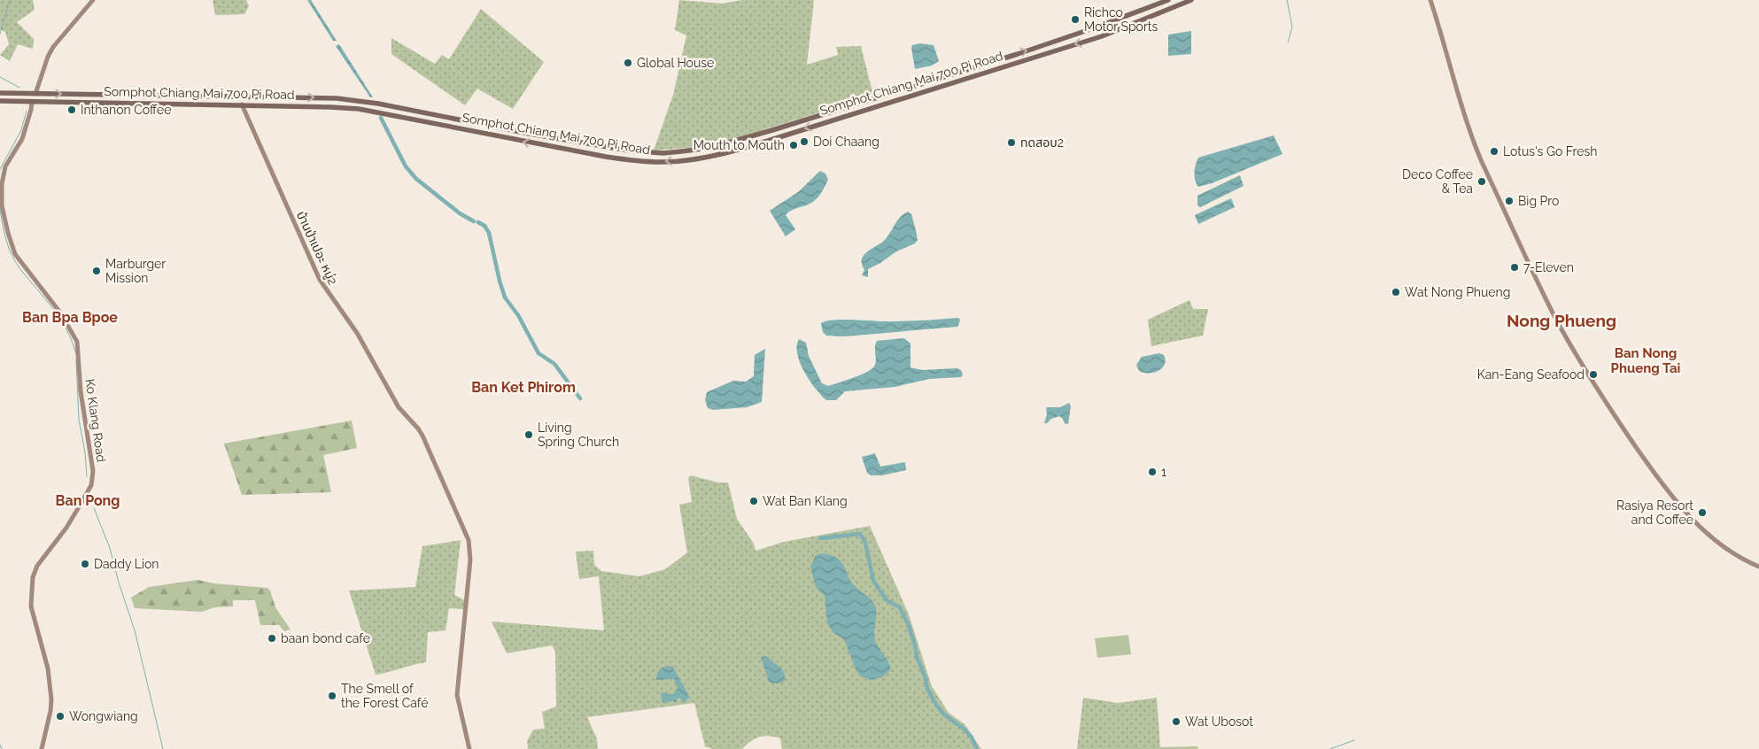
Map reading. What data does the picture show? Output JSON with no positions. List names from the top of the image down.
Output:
{
  "streets": {
    "main road": ["Somphot Chiang Mai 700 Pi Road"],
    "street": ["บ้านป่าเปอะ หมู่2", "Ko Klang Road"]
  },
  "crossings": [
    ["Somphot Chiang Mai 700 Pi Road", "บ้านป่าเปอะ หมู่2"],
    ["Somphot Chiang Mai 700 Pi Road", "Ko Klang Road"]
  ],
  "districts": [
    "Ban Bpa Bpoe",
    "Nong Phueng",
    "Ban Nong Phueng Tai",
    "Ban Ket Phirom",
    "Ban Pong"
  ],
  "places": [
    "Richco Motor Sports",
    "Global House",
    "Inthanon Coffee",
    "Doi Chaang",
    "ทดสอบ2",
    "Mouth to Mouth",
    "Lotus's Go Fresh",
    "Deco Coffee & Tea",
    "Big Pro",
    "7-Eleven",
    "Marburger Mission",
    "Wat Nong Phueng",
    "Kan-Eang Seafood",
    "Living Spring Church",
    "1",
    "Wat Ban Klang",
    "Rasiya Resort and Coffee",
    "Daddy Lion",
    "baan bond cafe",
    "The Smell of the Forest Café",
    "Wongwiang",
    "Wat Ubosot"
  ]
}
